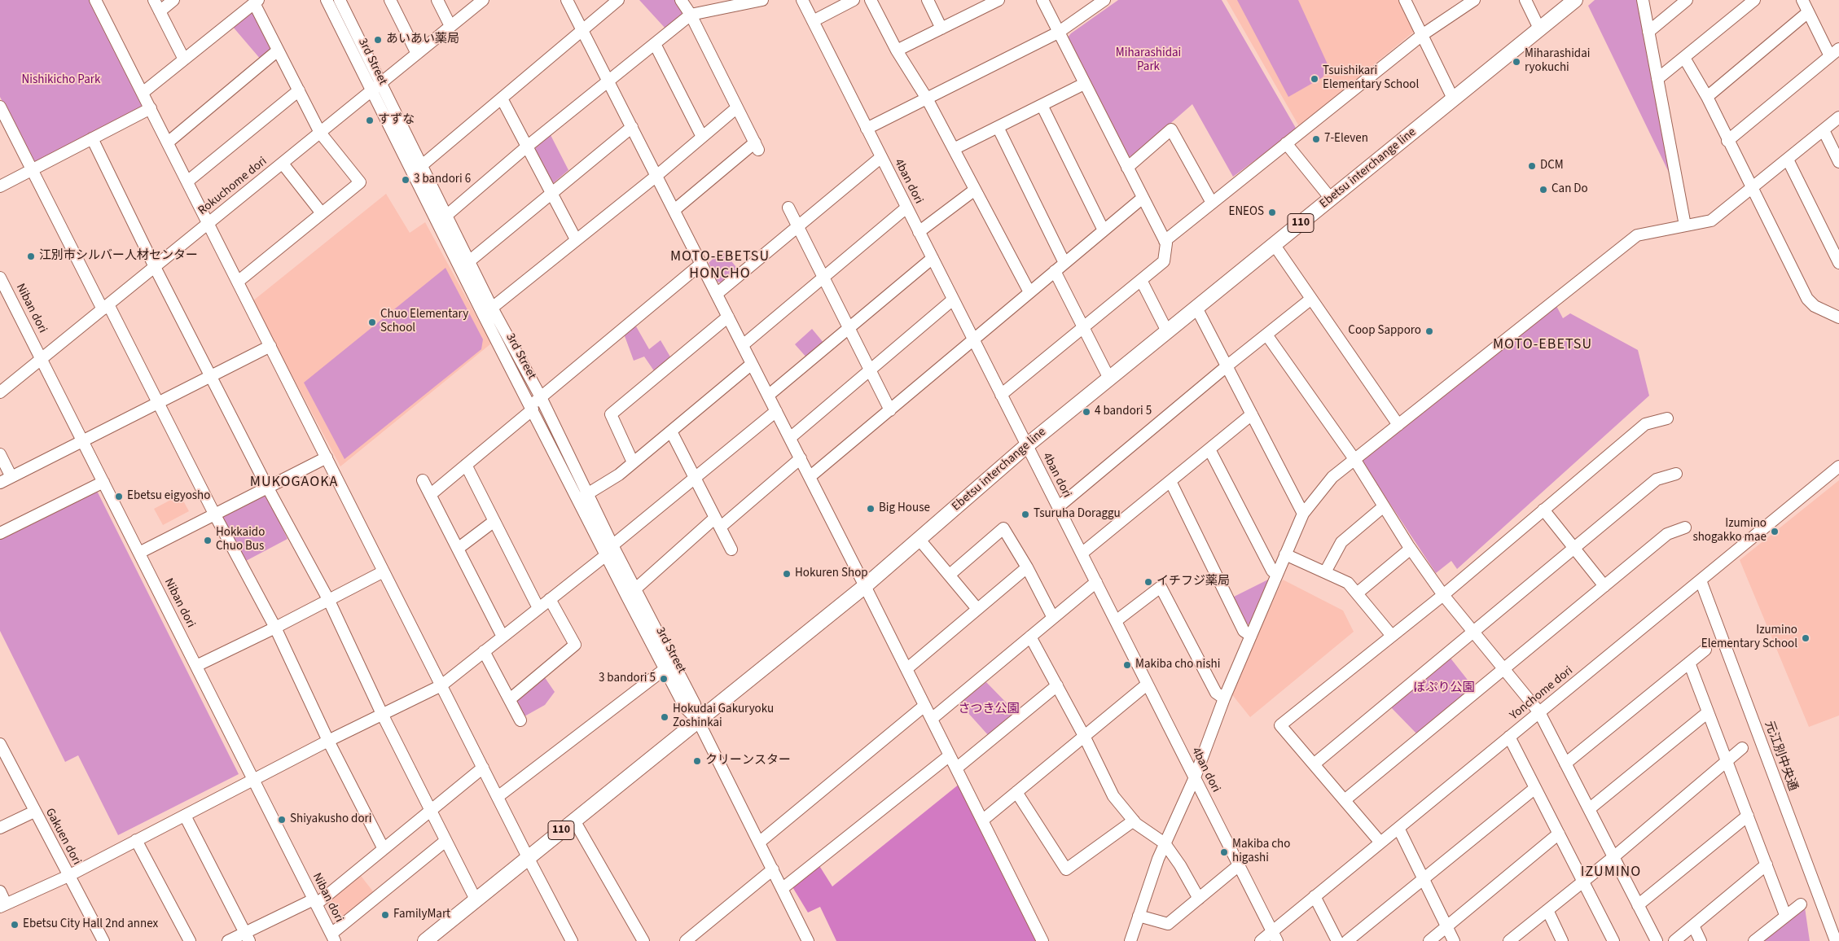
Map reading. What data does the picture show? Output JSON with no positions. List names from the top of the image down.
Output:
{
  "streets": {
    "main road": ["Ebetsu interchange line", "110"],
    "street": [
      "3rd Street",
      "4ban dori",
      "Rokuchome dori",
      "Niban dori",
      "Yonchome dori",
      "元江別中央通",
      "Gakuen dori"
    ]
  },
  "crossings": [
    ["3rd Street", "Ebetsu interchange line"],
    ["3rd Street", "Rokuchome dori"],
    ["Ebetsu interchange line", "4ban dori"],
    ["4ban dori", "Yonchome dori"],
    ["Rokuchome dori", "Niban dori"],
    ["Yonchome dori", "元江別中央通"]
  ],
  "districts": [
    "MOTO-EBETSU HONCHO",
    "MOTO-EBETSU",
    "MUKOGAOKA",
    "IZUMINO"
  ],
  "parks": [
    "Miharashidai Park",
    "Nishikicho Park",
    "ぽぷり公園",
    "さつき公園"
  ],
  "places": [
    "あいあい薬局",
    "Miharashidai ryokuchi",
    "Tsuishikari Elementary School",
    "すずな",
    "7-Eleven",
    "DCM",
    "3 bandori 6",
    "Can Do",
    "ENEOS",
    "江別市シルバー人材センター",
    "Chuo Elementary School",
    "Coop Sapporo",
    "4 bandori 5",
    "Ebetsu eigyosho",
    "Big House",
    "Tsuruha Doraggu",
    "Izumino shogakko mae",
    "Hokkaido Chuo Bus",
    "Hokuren Shop",
    "イチフジ薬局",
    "Izumino Elementary School",
    "Makiba cho nishi",
    "3 bandori 5",
    "Hokudai Gakuryoku Zoshinkai",
    "クリーンスター",
    "Shiyakusho dori",
    "Makiba cho higashi",
    "FamilyMart",
    "Ebetsu City Hall 2nd annex"
  ]
}
